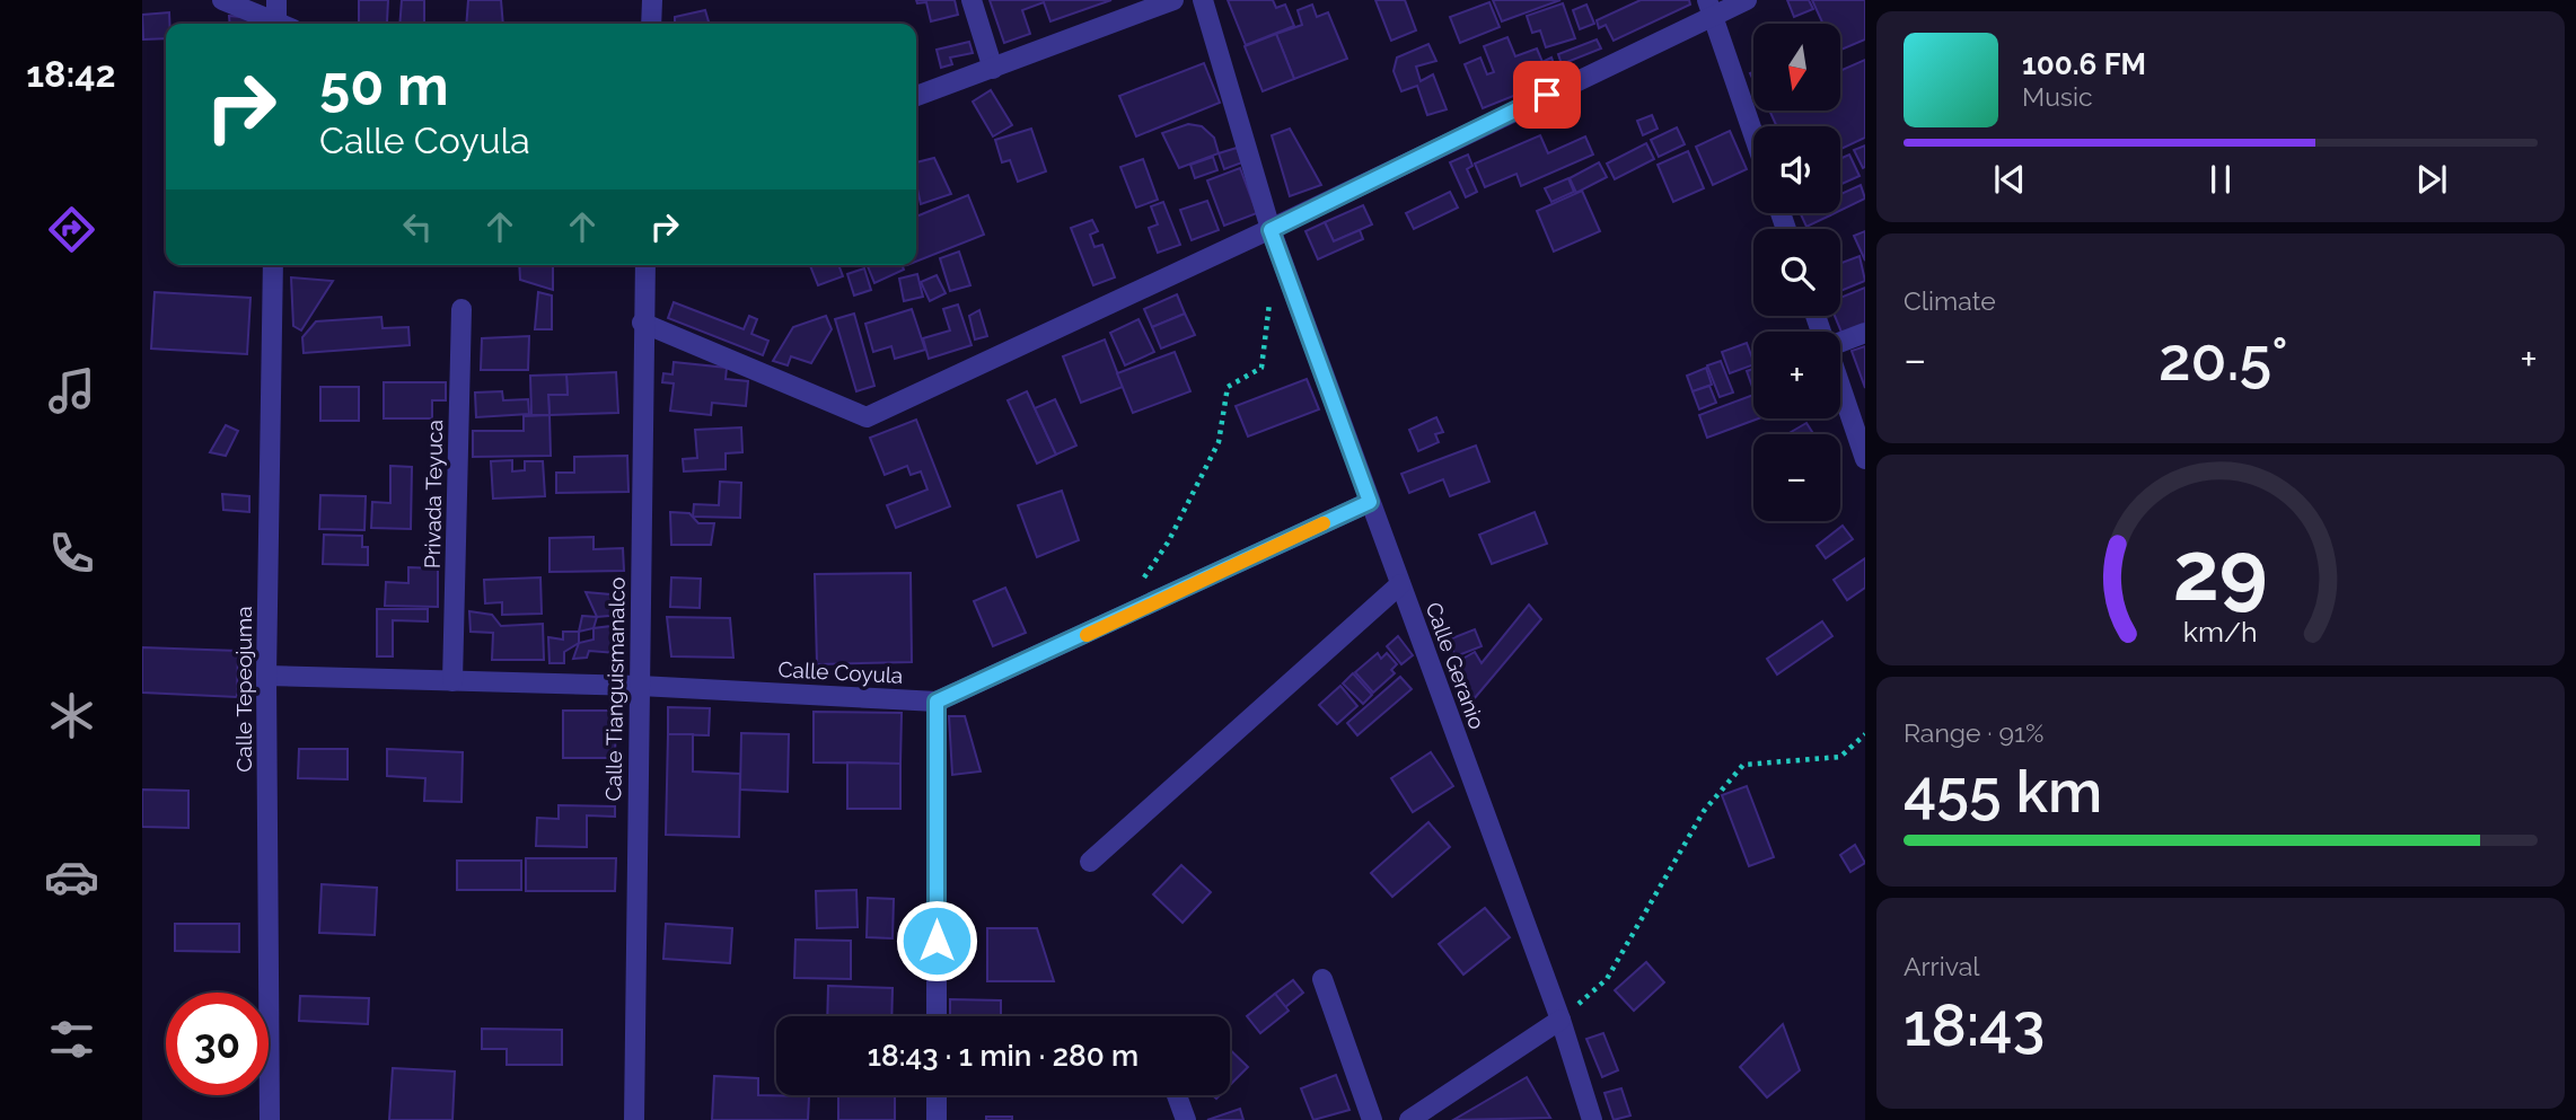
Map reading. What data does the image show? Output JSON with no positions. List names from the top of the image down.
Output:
{
  "streets": {
    "street": [
      "Privada Teyuca",
      "Calle Geranio",
      "Calle Coyula",
      "Calle Tepeojuma",
      "Calle Tianguismanalco"
    ]
  },
  "crossings": [
    ["Privada Teyuca", "Calle Coyula"],
    ["Calle Geranio", "Calle Coyula"],
    ["Calle Coyula", "Calle Tepeojuma"],
    ["Calle Coyula", "Calle Tianguismanalco"]
  ],
  "north": "bottom",
  "page": {
    "tabs": "18:42",
    "map_buttons": ["+", "−"],
    "turn": ["50 m", "Calle Coyula"],
    "song": ["100.6 FM", "Music"],
    "tile": [
      "Climate",
      ["Range · 91%", "455 km"],
      ["Arrival", "18:43"]
    ],
    "heat": ["−", "20.5°", "+"],
    "limit": "30",
    "trip": "18:43 · 1 min · 280 m",
    "gauge": ["29", "km/h"]
  }
}
